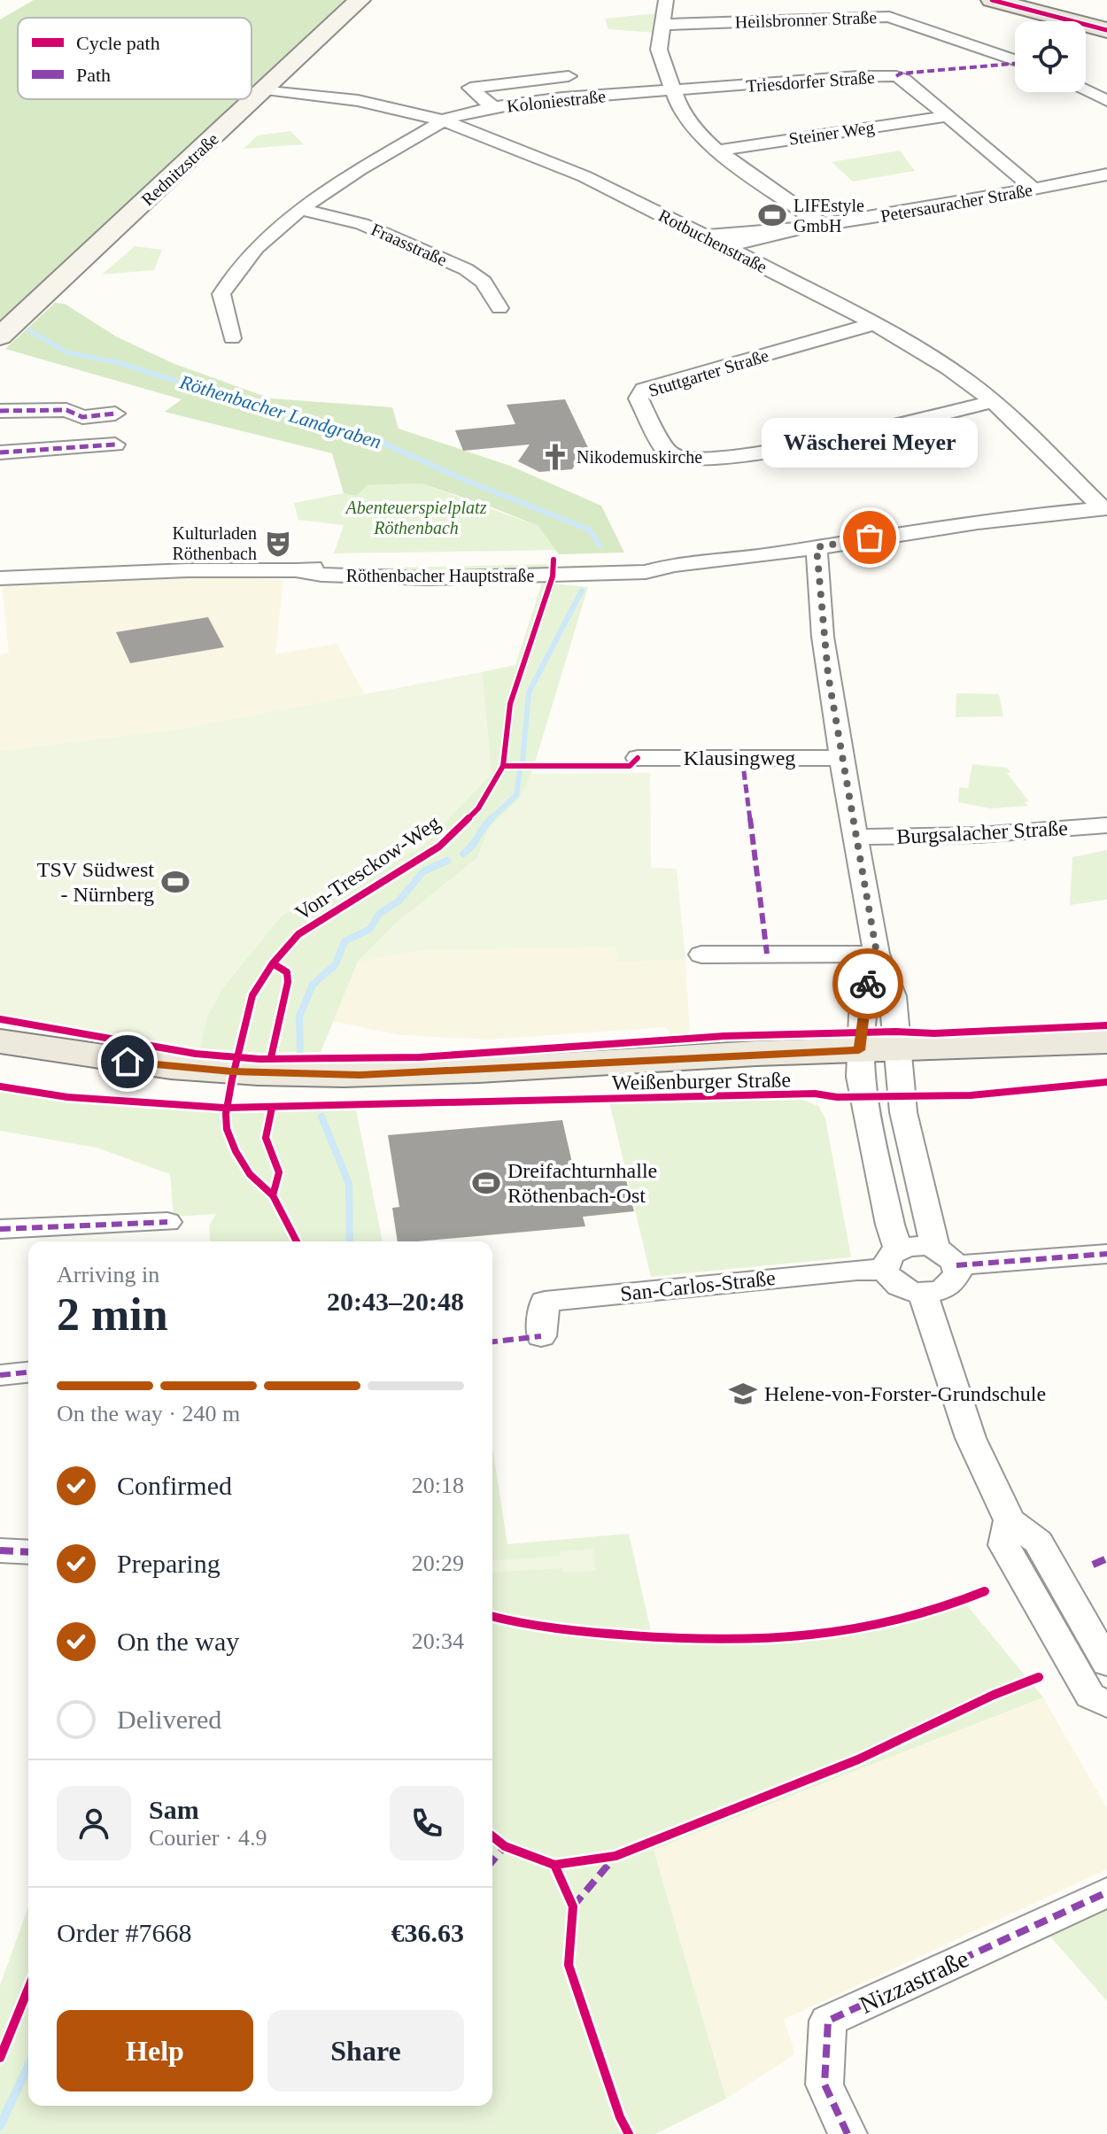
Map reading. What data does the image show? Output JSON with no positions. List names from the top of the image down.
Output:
{
  "streets": {
    "main road": ["Rednitzstraße", "Weißenburger Straße"],
    "street": [
      "Heilsbronner Straße",
      "Triesdorfer Straße",
      "Koloniestraße",
      "Steiner Weg",
      "Petersauracher Straße",
      "Rotbuchenstraße",
      "Fraasstraße",
      "Stuttgarter Straße",
      "Röthenbacher Hauptstraße",
      "Klausingweg",
      "Burgsalacher Straße",
      "San-Carlos-Straße",
      "Nizzastraße"
    ],
    "cycle path": ["Von-Tresckow-Weg"]
  },
  "crossings": [
    ["Triesdorfer Straße", "Koloniestraße"],
    ["Triesdorfer Straße", "Steiner Weg"],
    ["Triesdorfer Straße", "Petersauracher Straße"],
    ["Koloniestraße", "Rotbuchenstraße"],
    ["Koloniestraße", "Fraasstraße"],
    ["Rednitzstraße", "Rotbuchenstraße"],
    ["Petersauracher Straße", "Rotbuchenstraße"],
    ["Rotbuchenstraße", "Stuttgarter Straße"],
    ["Rotbuchenstraße", "Röthenbacher Hauptstraße"]
  ],
  "water": ["Röthenbacher Landgraben"],
  "parks": ["Abenteuerspielplatz Röthenbach"],
  "places": {
    "sports": ["LIFEstyle GmbH", "TSV Südwest - Nürnberg", "Dreifachturnhalle Röthenbach-Ost"],
    "church": ["Nikodemuskirche"],
    "other": ["Wäscherei Meyer"],
    "theatre": ["Kulturladen Röthenbach"],
    "school or university": ["Helene-von-Forster-Grundschule"]
  },
  "legend": ["Cycle path", "Path"],
  "page": {
    "bubble": "Wäscherei Meyer",
    "heading": ["2 min", "Arriving in", "20:43–20:48"],
    "panel": [
      "Sam",
      "Courier · 4.9",
      "Order #7668",
      "€36.63"
    ],
    "bar": "On the way · 240 m",
    "list": [
      ["Confirmed", "20:18"],
      ["Preparing", "20:29"],
      ["On the way", "20:34"],
      "Delivered"
    ],
    "buttons": ["Help", "Share"]
  }
}
